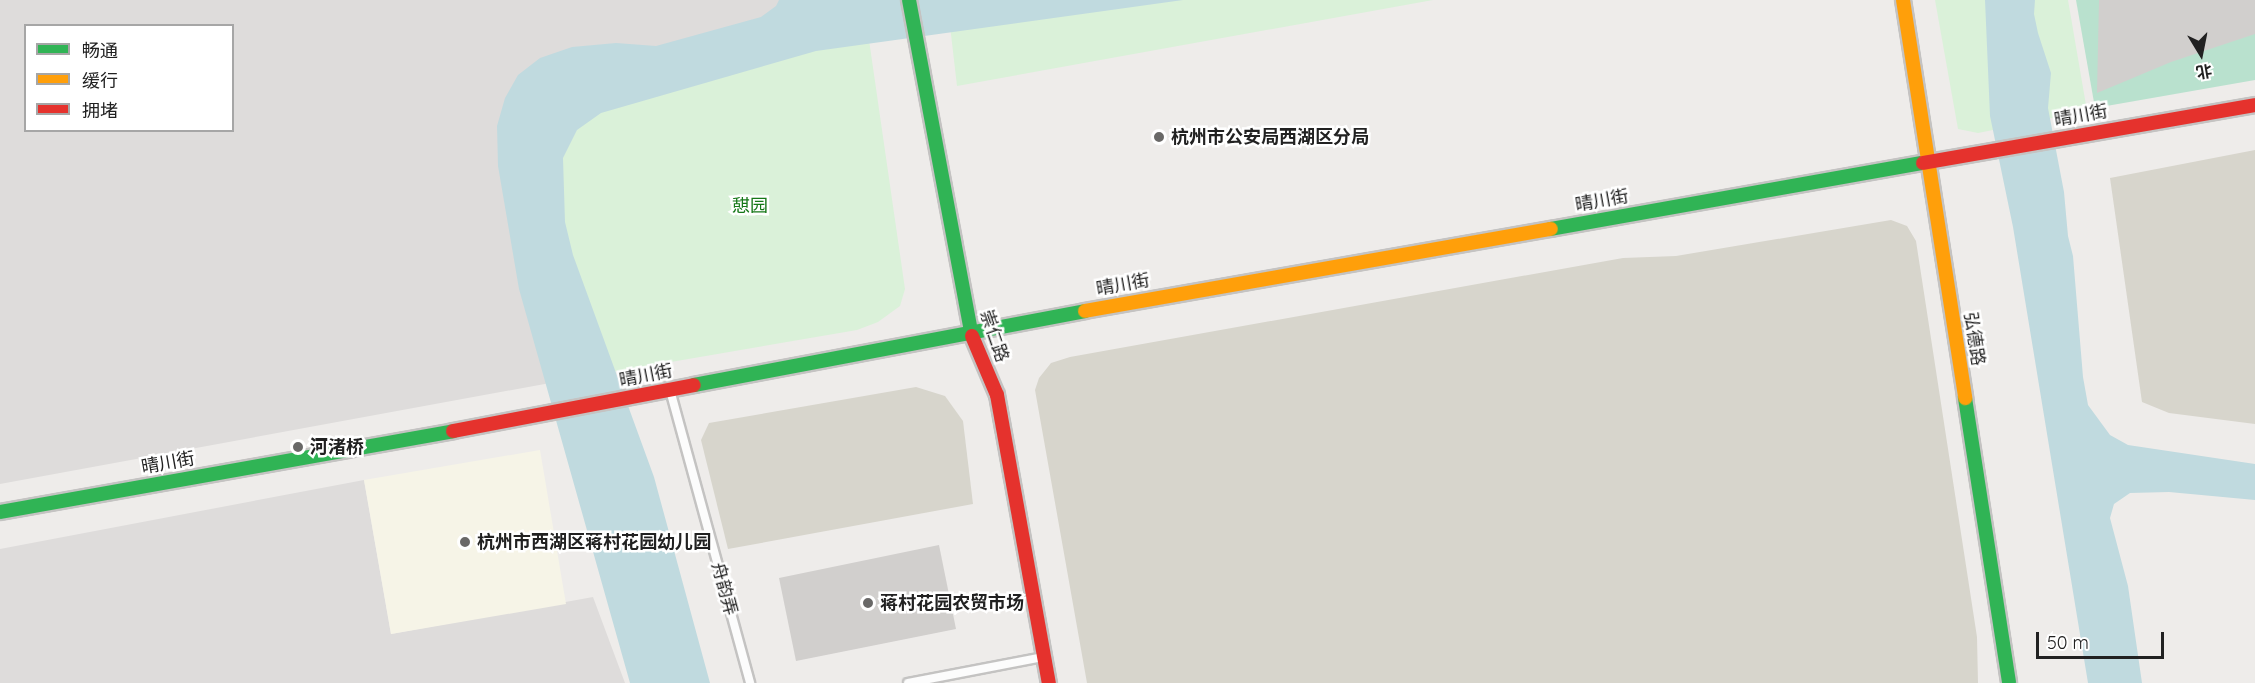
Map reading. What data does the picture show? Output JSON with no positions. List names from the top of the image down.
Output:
{
  "streets": {
    "street": ["晴川街", "崇仁路", "弘德路"],
    "lane": ["舟韵弄"]
  },
  "crossings": [
    ["晴川街", "崇仁路"],
    ["晴川街", "弘德路"],
    ["晴川街", "舟韵弄"]
  ],
  "parks": ["憇园"],
  "places": [
    "杭州市公安局西湖区分局",
    "河渚桥",
    "杭州市西湖区蒋村花园幼儿园",
    "蒋村花园农贸市场"
  ],
  "legend": ["畅通", "缓行", "拥堵"],
  "scale_bar": "50 m",
  "north": "bottom"
}
